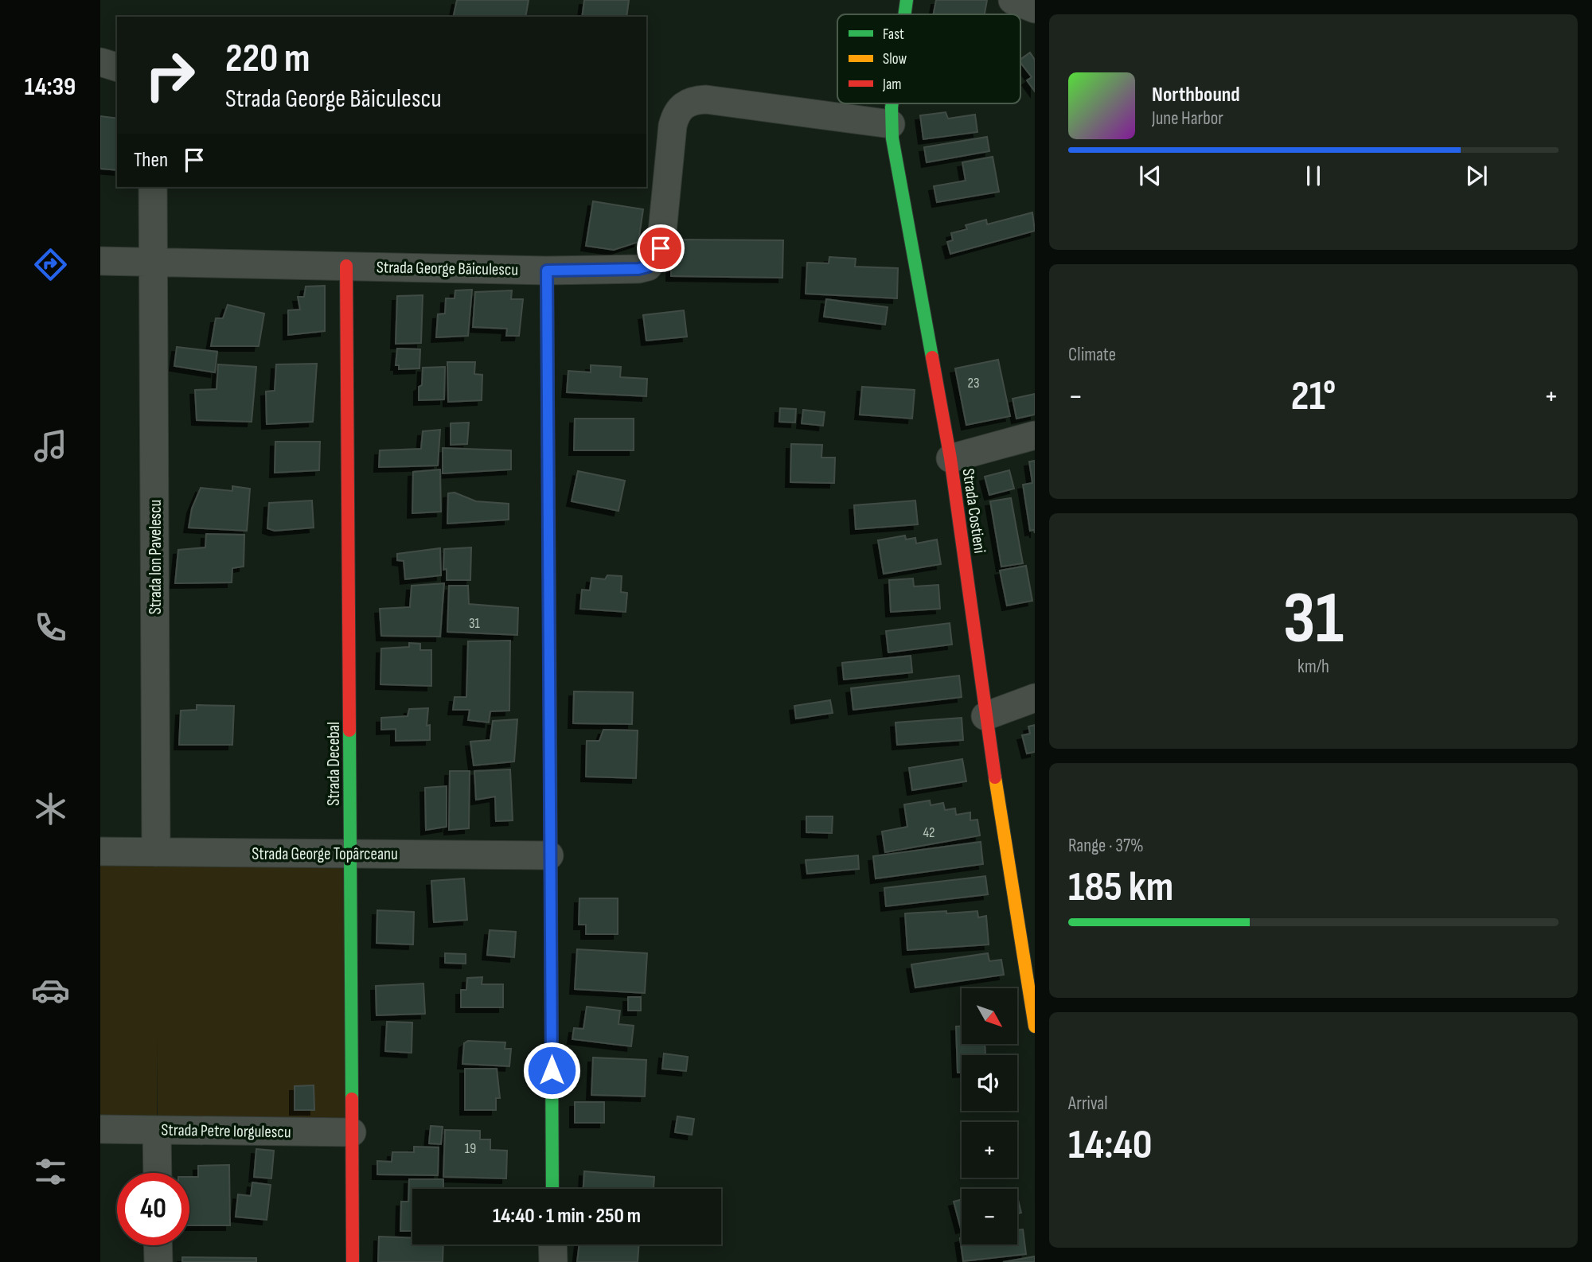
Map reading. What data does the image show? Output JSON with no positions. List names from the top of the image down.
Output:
{
  "streets": {
    "street": [
      "Strada George Băiculescu",
      "Strada Costieni",
      "Strada Ion Pavelescu",
      "Strada Decebal",
      "Strada George Topârceanu",
      "Strada Petre Iorgulescu"
    ]
  },
  "crossings": [
    ["Strada George Băiculescu", "Strada Costieni"],
    ["Strada George Băiculescu", "Strada Ion Pavelescu"],
    ["Strada George Băiculescu", "Strada Decebal"],
    ["Strada Ion Pavelescu", "Strada George Topârceanu"],
    ["Strada Decebal", "Strada George Topârceanu"],
    ["Strada Decebal", "Strada Petre Iorgulescu"]
  ],
  "house_numbers": [
    "23",
    "31",
    "42",
    "19"
  ],
  "legend": ["Fast", "Slow", "Jam"],
  "north": "bottom right",
  "page": {
    "tabs": "14:39",
    "turn": ["220 m", "Strada George Băiculescu"],
    "song": ["Northbound", "June Harbor"],
    "then": "Then",
    "tile": [
      "Climate",
      ["31", "km/h"],
      ["Range · 37%", "185 km"],
      ["Arrival", "14:40"]
    ],
    "heat": ["−", "21°", "+"],
    "map_buttons": ["+", "−"],
    "limit": "40",
    "trip": "14:40 · 1 min · 250 m"
  }
}
